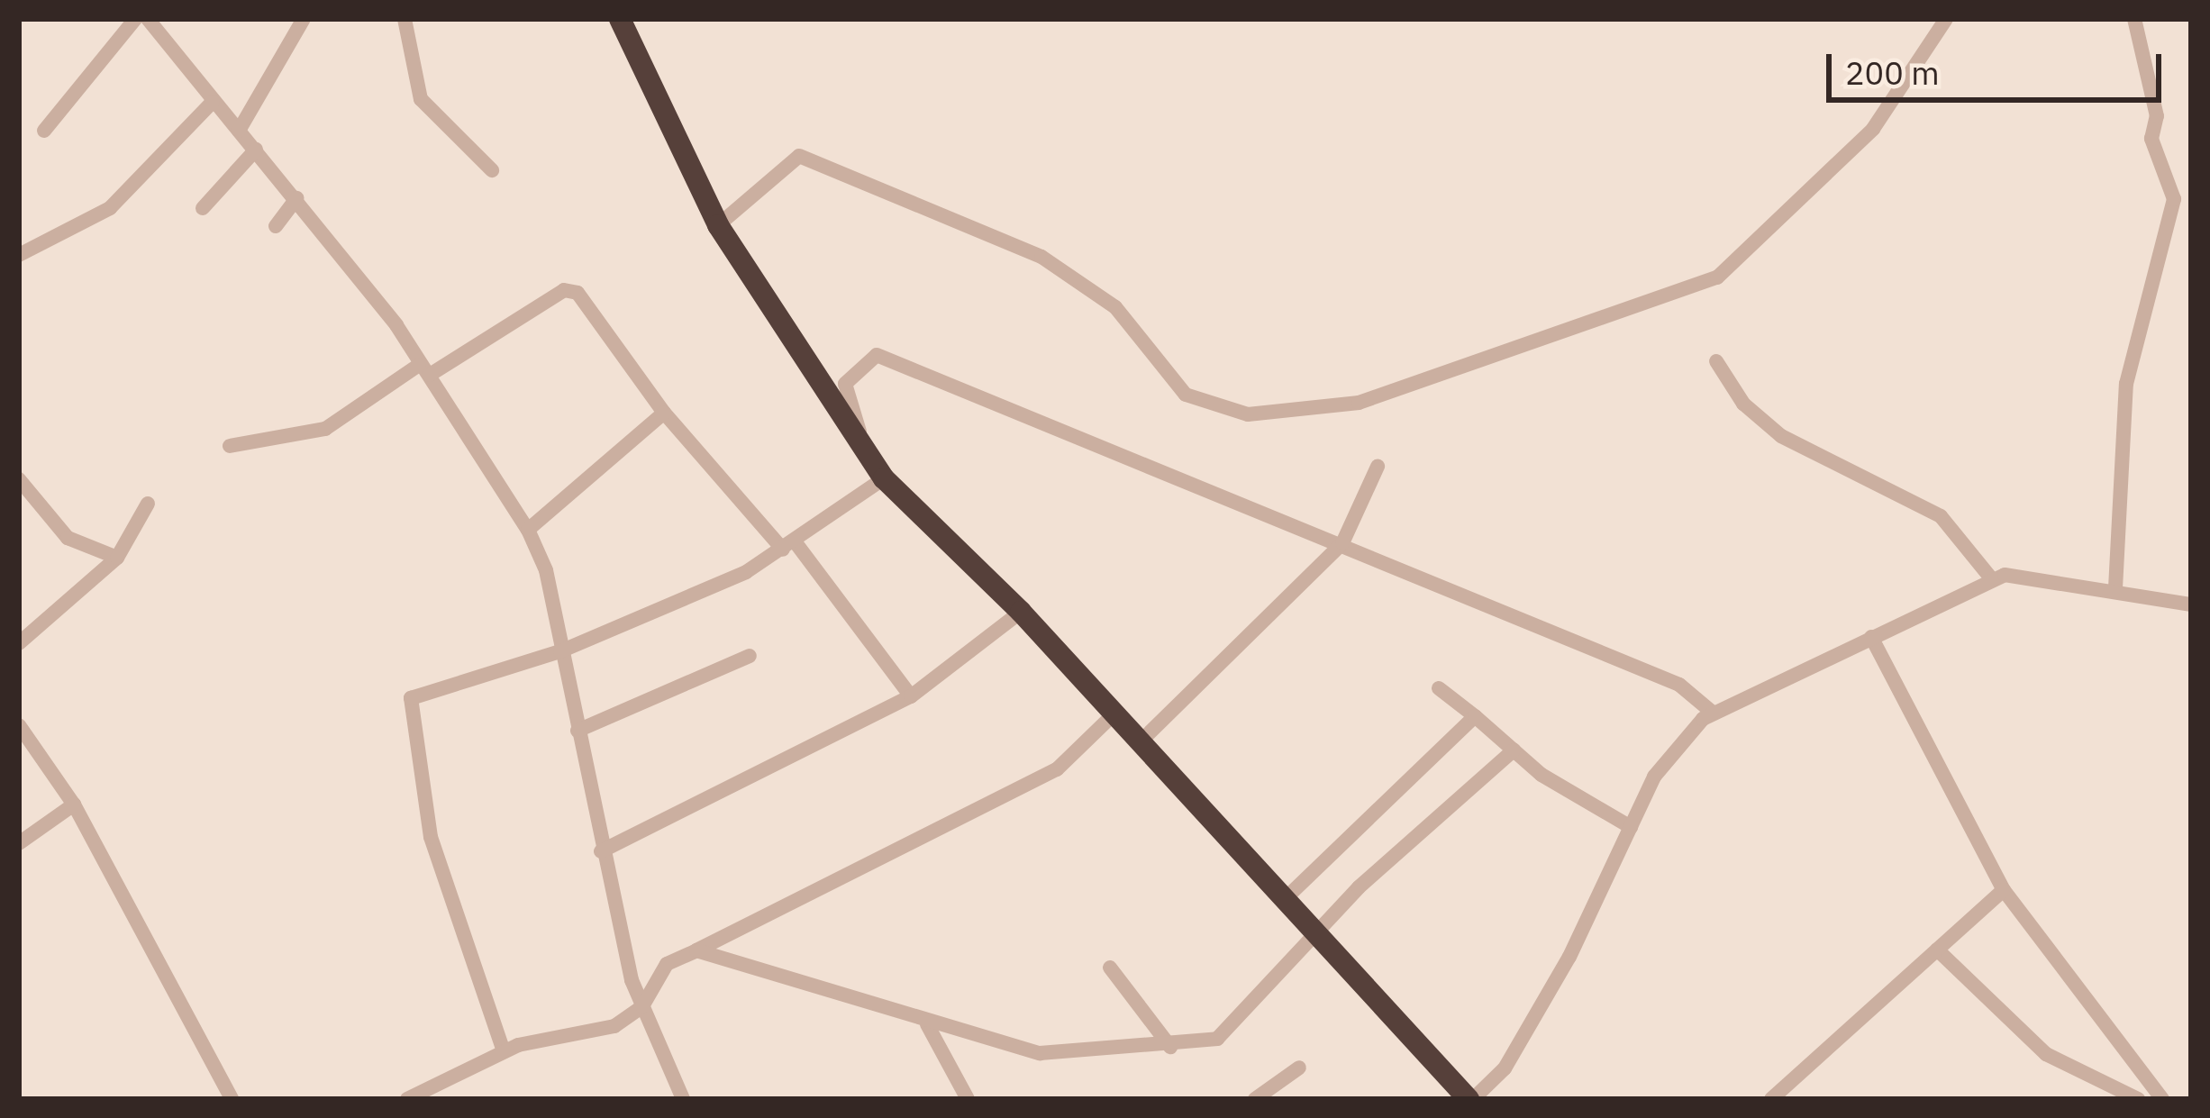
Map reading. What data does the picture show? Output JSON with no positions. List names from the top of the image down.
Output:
{
  "scale_bar": "200 m"
}
